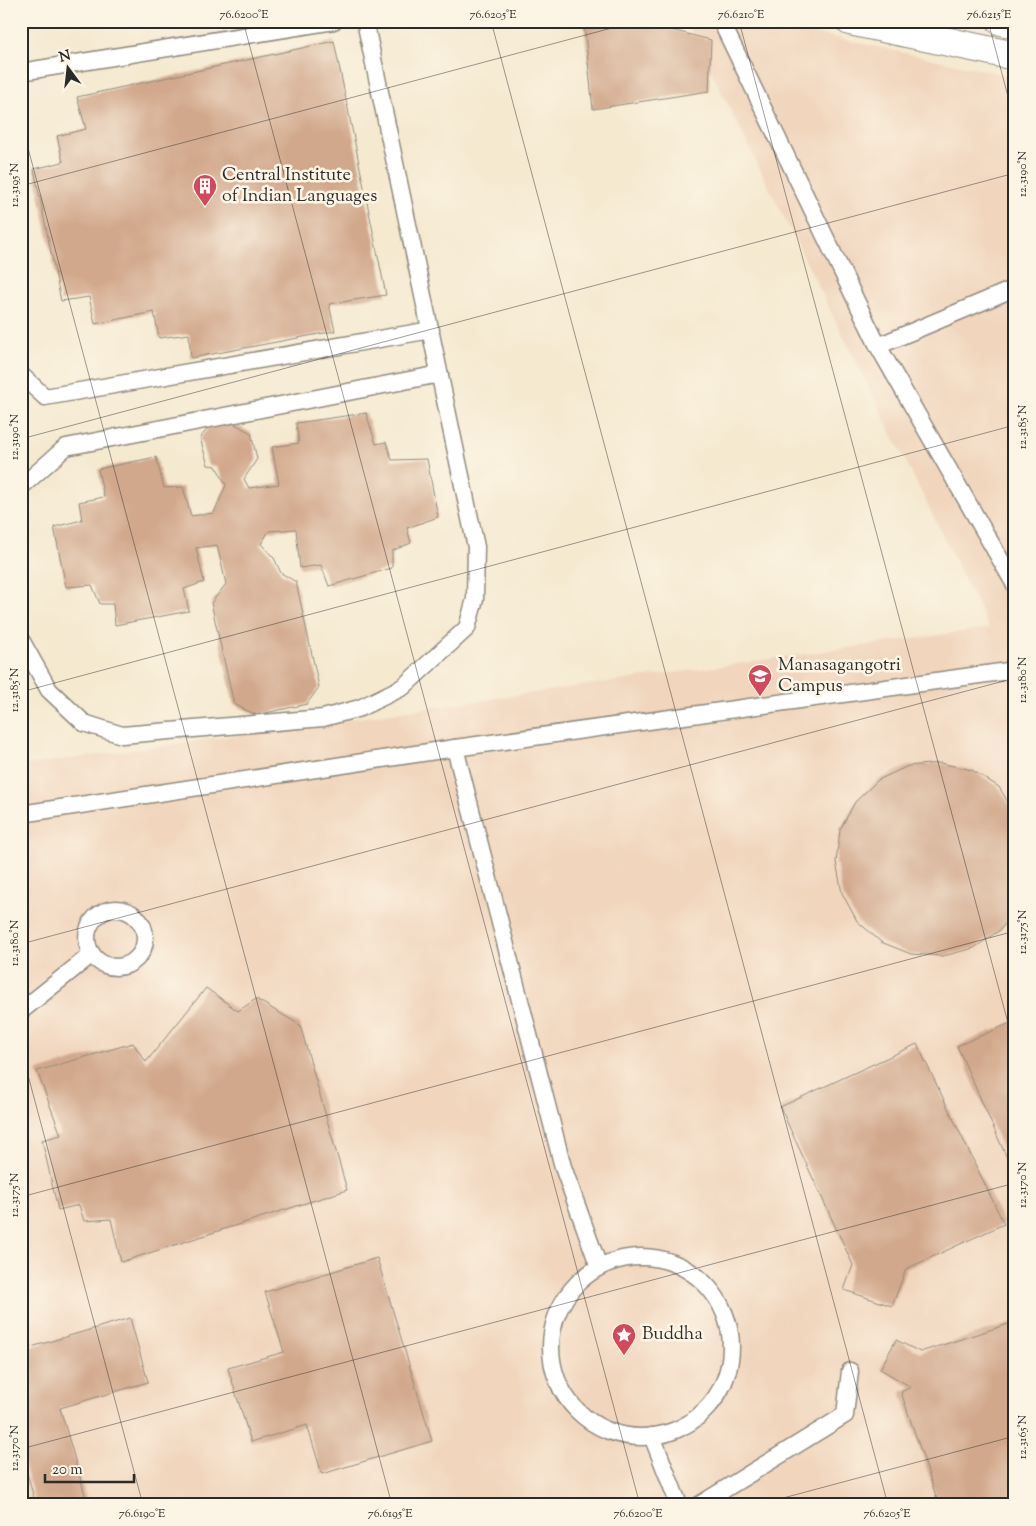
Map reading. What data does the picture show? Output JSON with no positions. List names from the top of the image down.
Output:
{
  "places": {
    "building": ["Central Institute of Indian Languages"],
    "school or university": ["Manasagangotri Campus"],
    "place": ["Buddha"]
  },
  "scale_bar": "20 m",
  "north": "top",
  "coordinates": [
    "76.6200°E",
    "76.6205°E",
    "76.6210°E",
    "76.6215°E",
    "12.3190°N",
    "12.3195°N",
    "12.3185°N",
    "12.3180°N",
    "12.3175°N",
    "12.3170°N",
    "12.3165°N",
    "76.6190°E",
    "76.6195°E"
  ]
}
